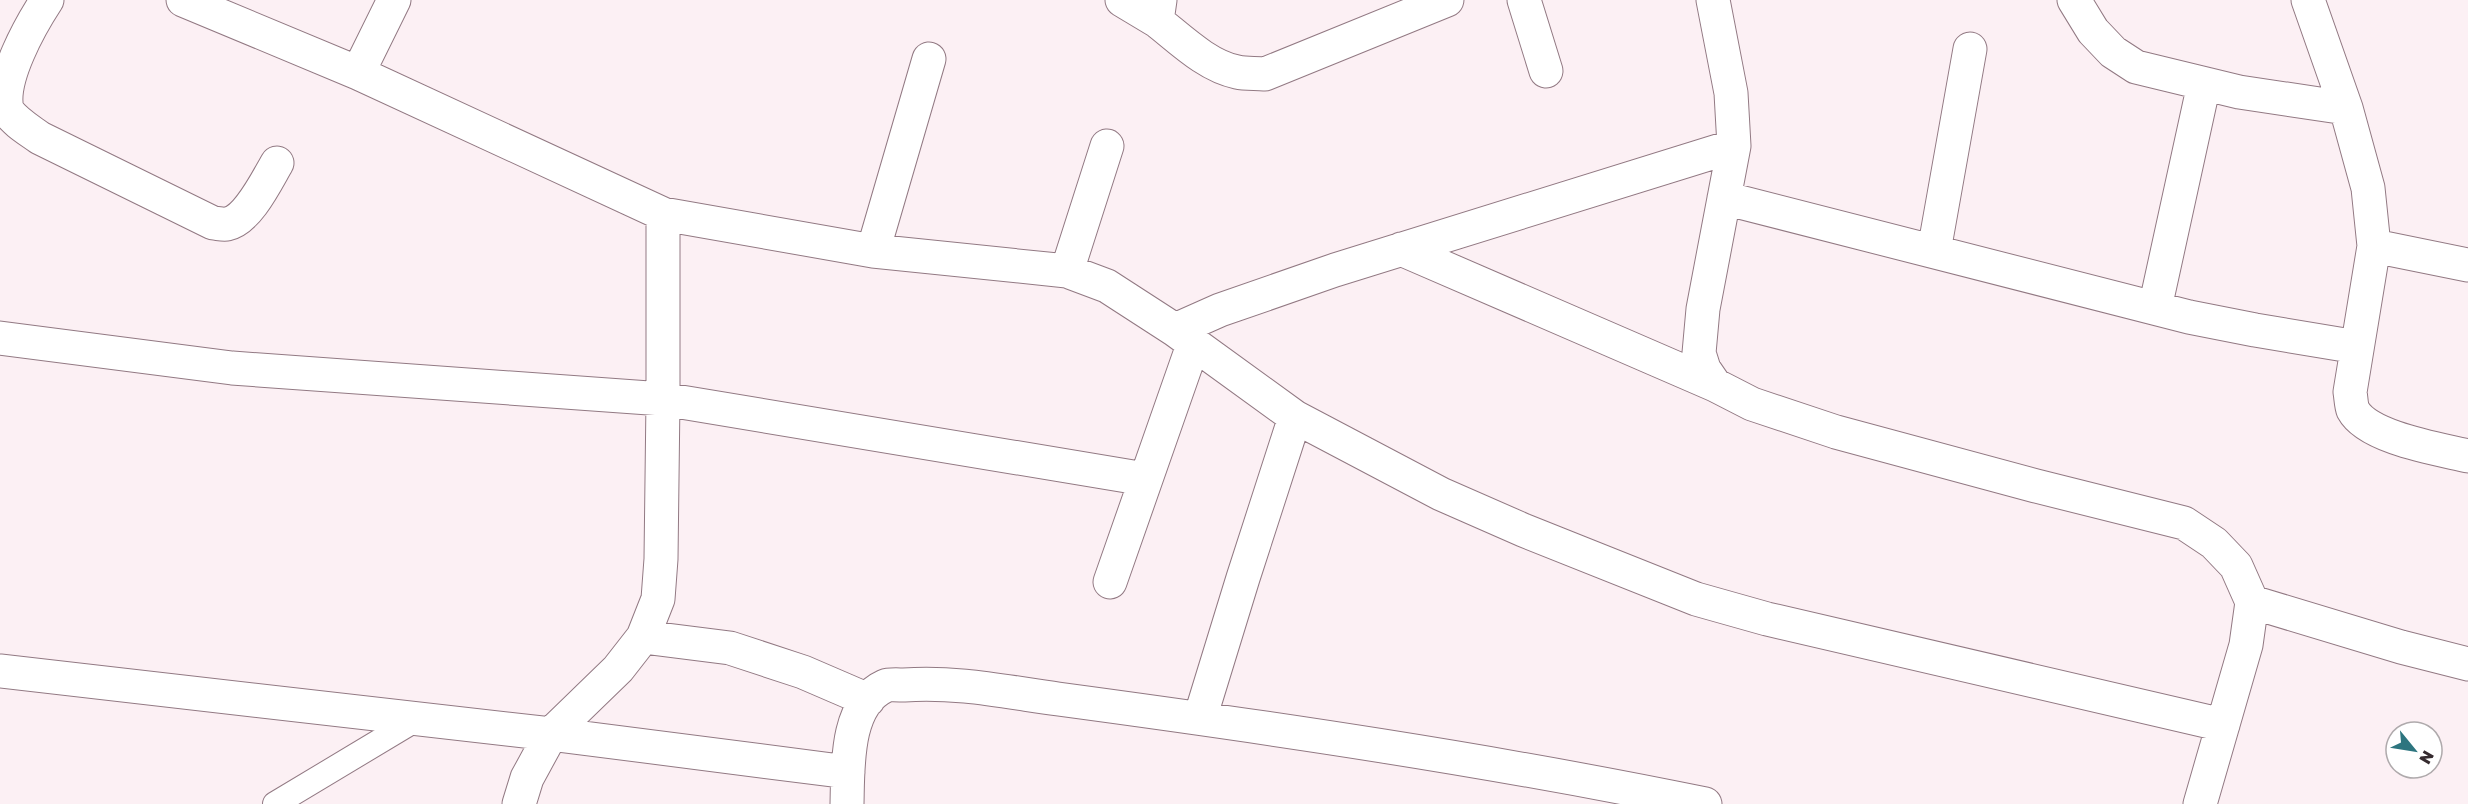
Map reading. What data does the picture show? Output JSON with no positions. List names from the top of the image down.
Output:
{
  "north": "bottom right"
}
